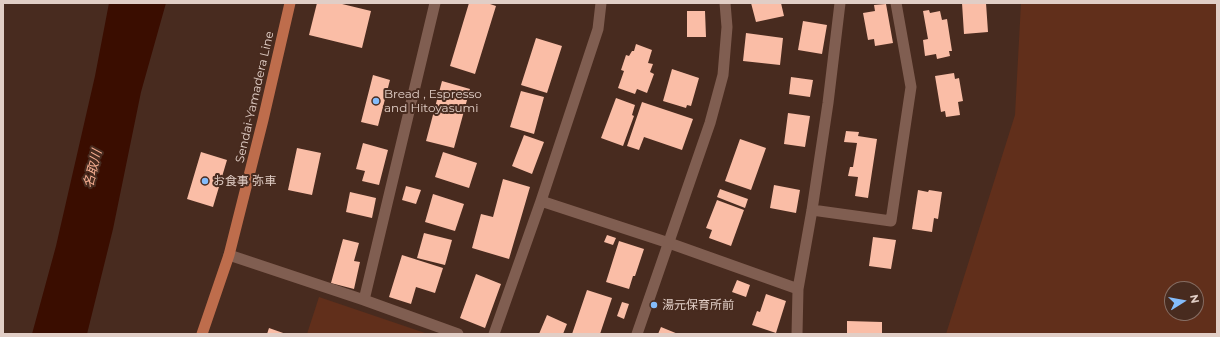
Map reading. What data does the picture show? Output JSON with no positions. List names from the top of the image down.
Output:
{
  "streets": {
    "main road": ["Sendai-Yamadera Line"]
  },
  "water": ["名取川"],
  "places": ["Bread , Espresso and Hitoyasumi", "お食事 弥車", "湯元保育所前"],
  "north": "right"
}
